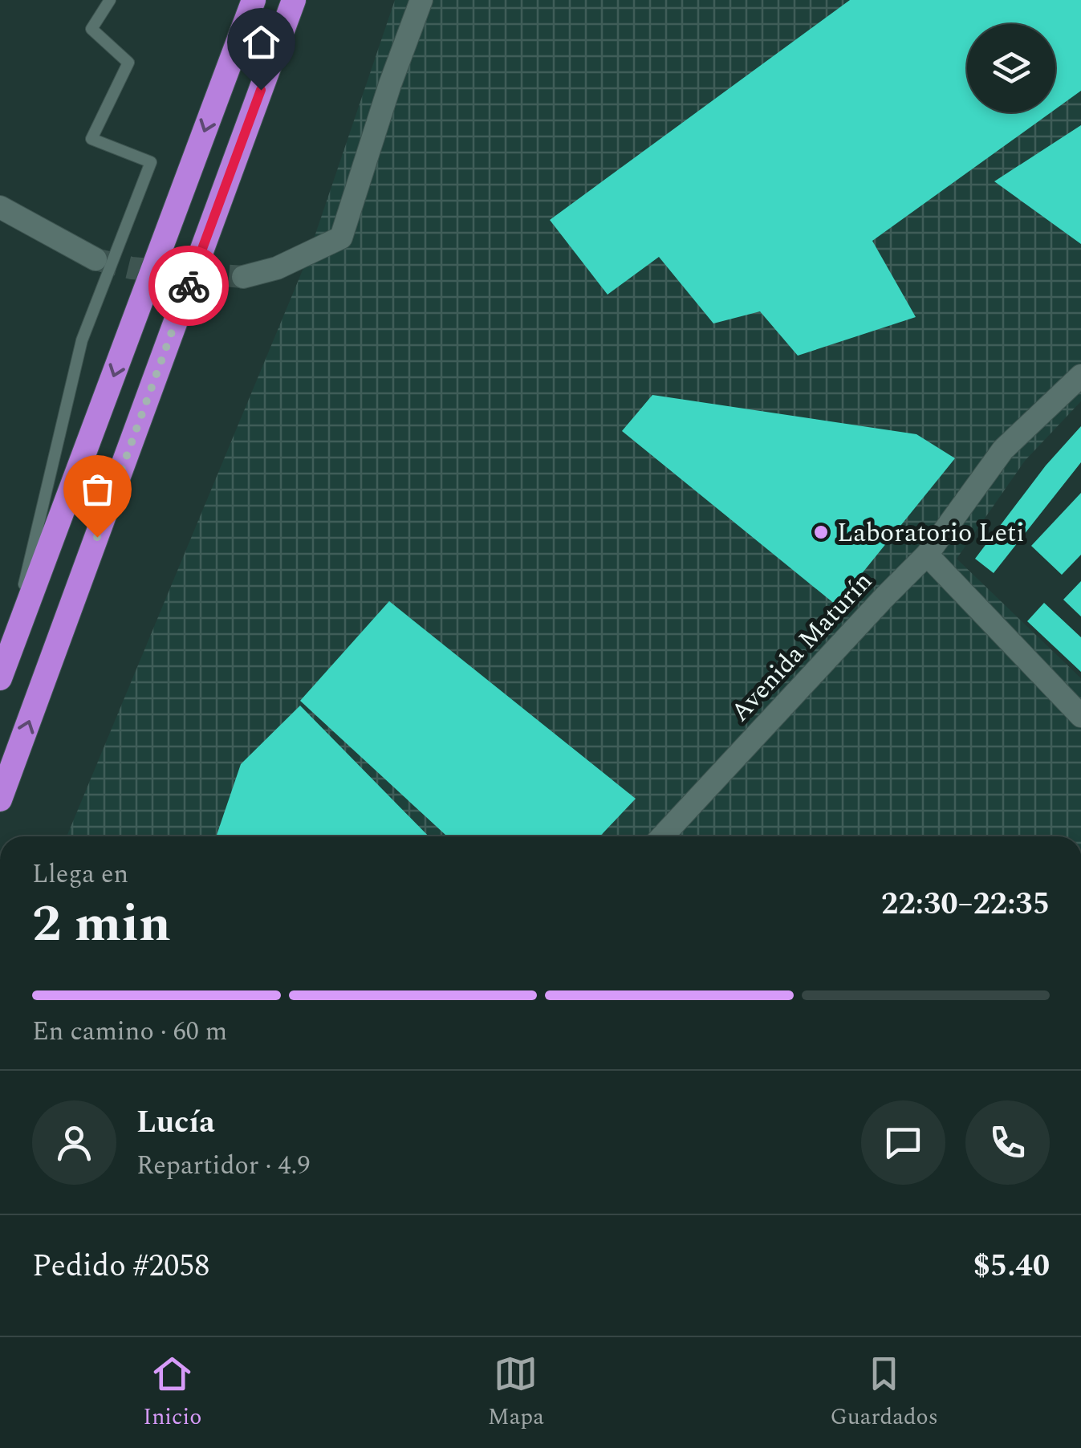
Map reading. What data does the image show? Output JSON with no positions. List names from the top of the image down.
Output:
{
  "streets": {
    "street": ["Avenida Maturín"]
  },
  "places": ["Laboratorio Leti"],
  "page": {
    "heading": ["2 min", "Llega en", "22:30–22:35"],
    "panel": [
      "Lucía",
      "Repartidor · 4.9",
      "Pedido #2058",
      "$5.40"
    ],
    "bar": "En camino · 60 m",
    "tabs": ["Inicio", "Mapa", "Guardados"]
  }
}
